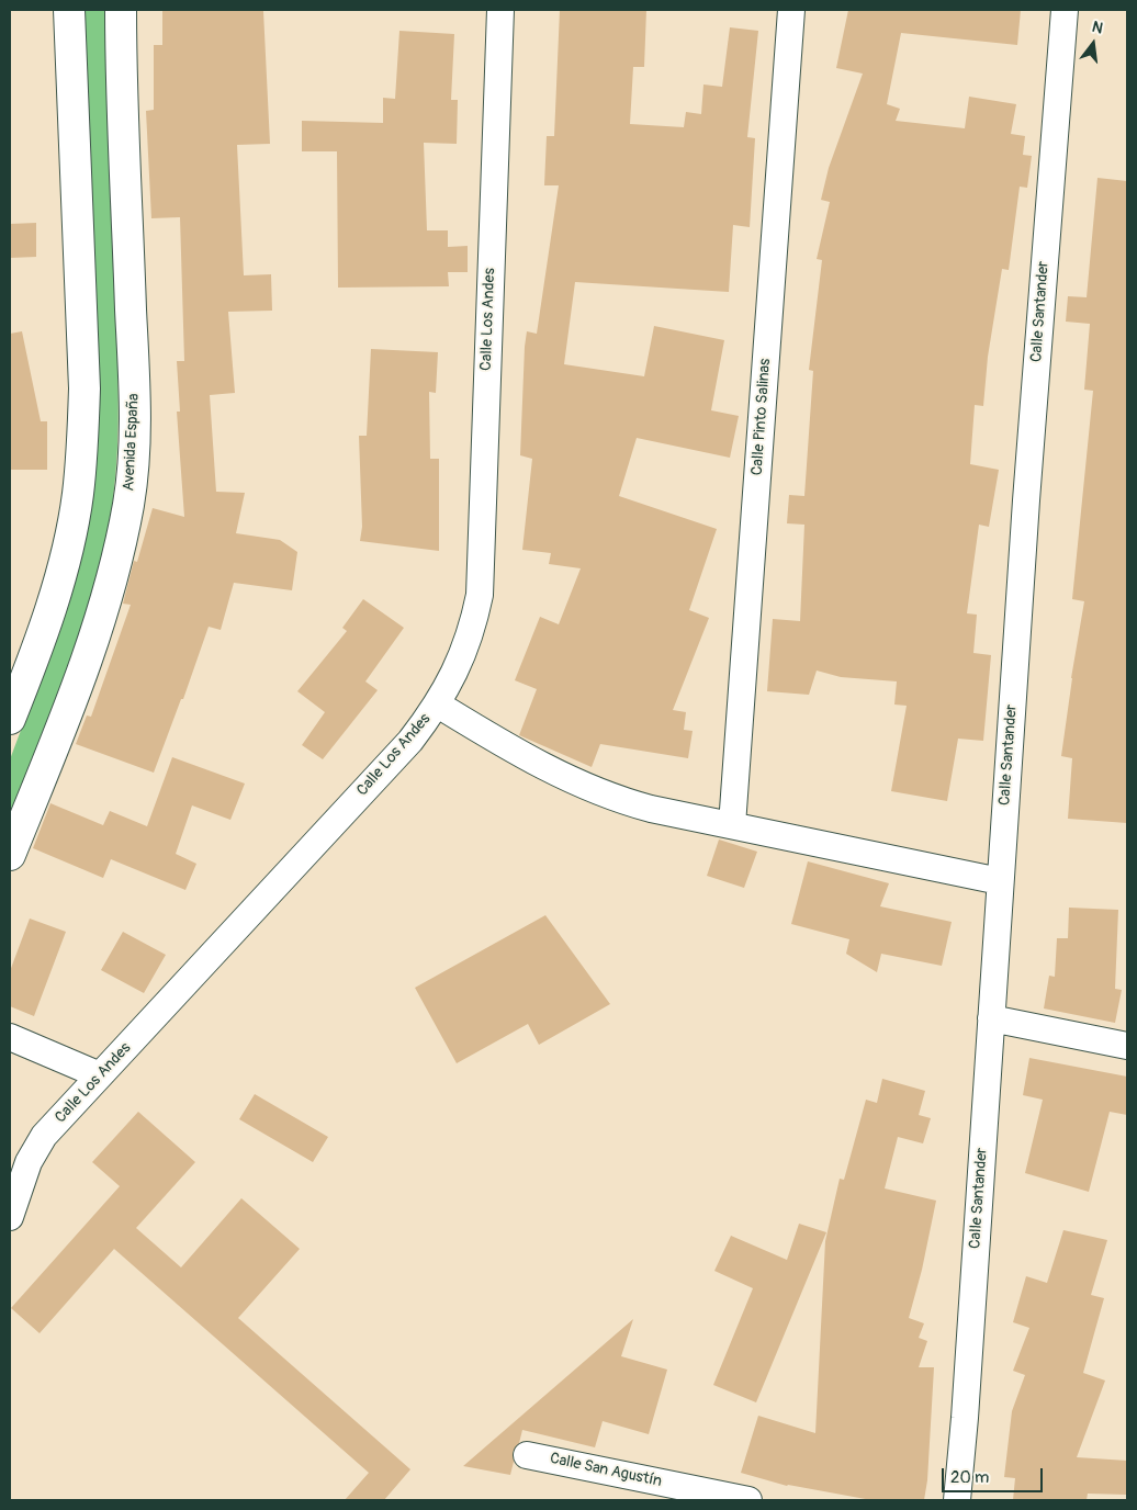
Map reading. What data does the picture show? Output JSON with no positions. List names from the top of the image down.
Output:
{
  "streets": {
    "main road": ["Avenida España"],
    "street": [
      "Calle Santander",
      "Calle Los Andes",
      "Calle Pinto Salinas",
      "Calle San Agustín"
    ]
  },
  "scale_bar": "20 m",
  "north": "top"
}
